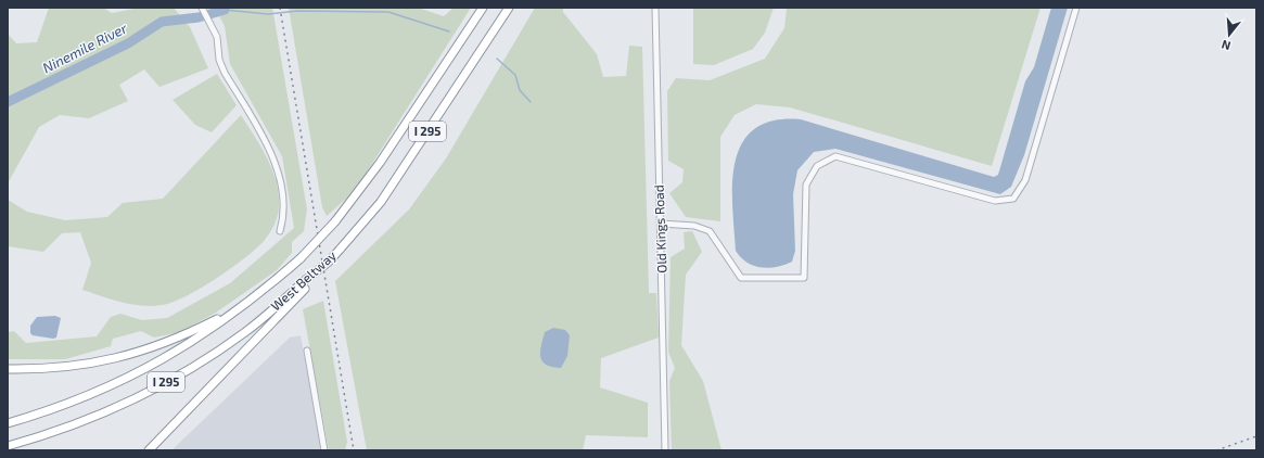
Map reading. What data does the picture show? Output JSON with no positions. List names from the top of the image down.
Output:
{
  "streets": {
    "highway": ["I 295", "West Beltway"],
    "street": ["Old Kings Road"]
  },
  "water": ["Ninemile River"],
  "north": "bottom"
}
